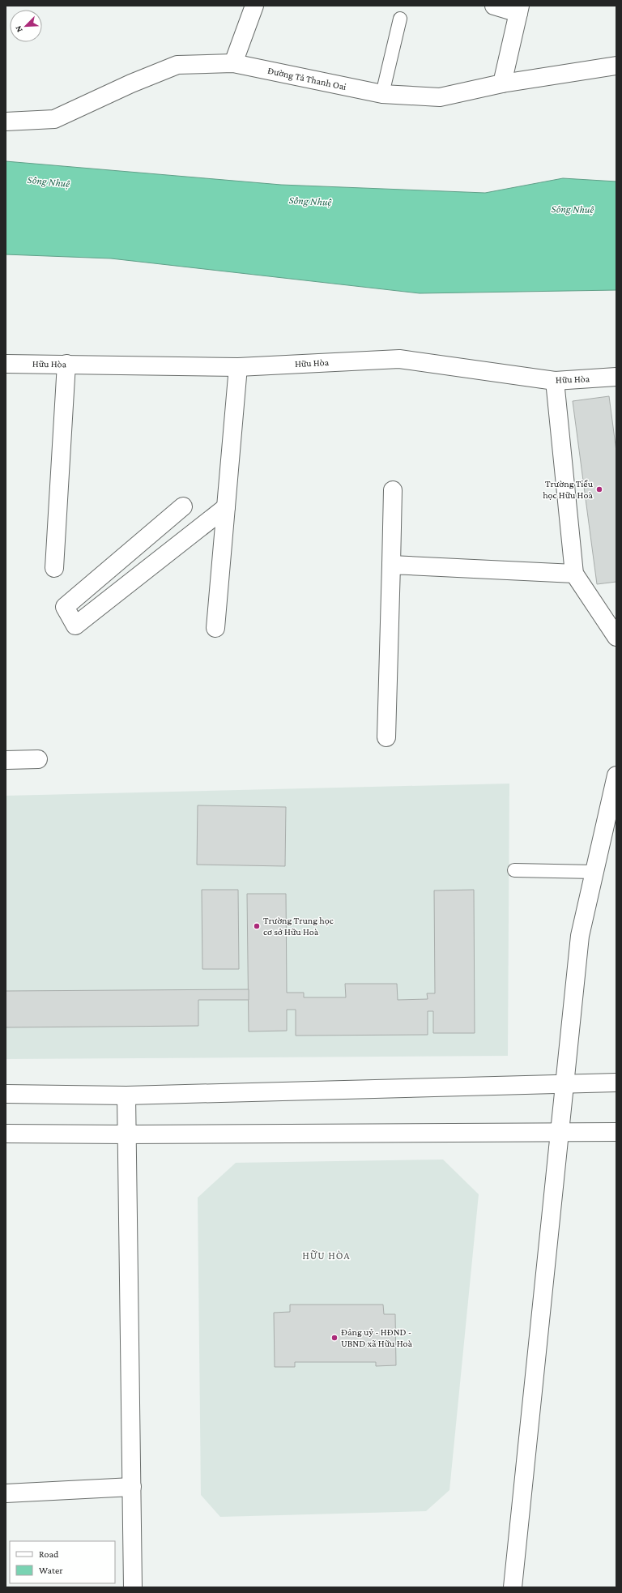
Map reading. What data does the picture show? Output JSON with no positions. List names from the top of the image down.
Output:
{
  "streets": {
    "street": ["Đường Tả Thanh Oai", "Hữu Hòa"]
  },
  "districts": ["HỮU HÒA"],
  "water": ["Sông Nhuệ"],
  "places": ["Trường Tiểu học Hữu Hoà", "Trường Trung học cơ sở Hữu Hoà", "Đảng uỷ - HĐND - UBND xã Hữu Hoà"],
  "legend": ["Road", "Water"],
  "north": "bottom left"
}
